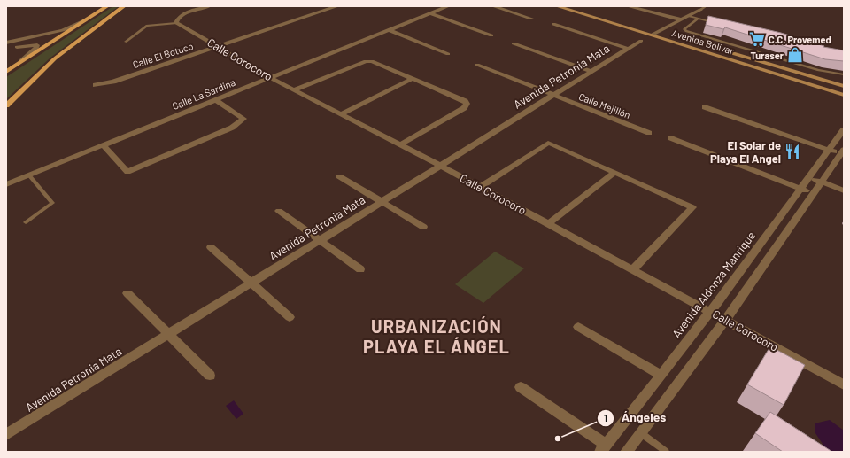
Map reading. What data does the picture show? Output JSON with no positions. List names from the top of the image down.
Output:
{
  "streets": {
    "street": [
      "Avenida Bolívar",
      "Calle El Botuco",
      "Calle Corocoro",
      "Avenida Petronia Mata",
      "Calle La Sardina",
      "Calle Mejillón",
      "Avenida Aldonza Manrique"
    ]
  },
  "crossings": [
    ["Calle El Botuco", "Calle Corocoro"],
    ["Calle Corocoro", "Avenida Petronia Mata"],
    ["Calle Corocoro", "Calle La Sardina"],
    ["Calle Corocoro", "Avenida Aldonza Manrique"],
    ["Avenida Petronia Mata", "Calle Mejillón"]
  ],
  "districts": ["URBANIZACIÓN PLAYA EL ÁNGEL"],
  "places": {
    "supermarket": ["C.C. Provemed"],
    "shop": ["Turaser"],
    "restaurant": ["El Solar de Playa El Angel"],
    "other": ["Ángeles"]
  }
}
